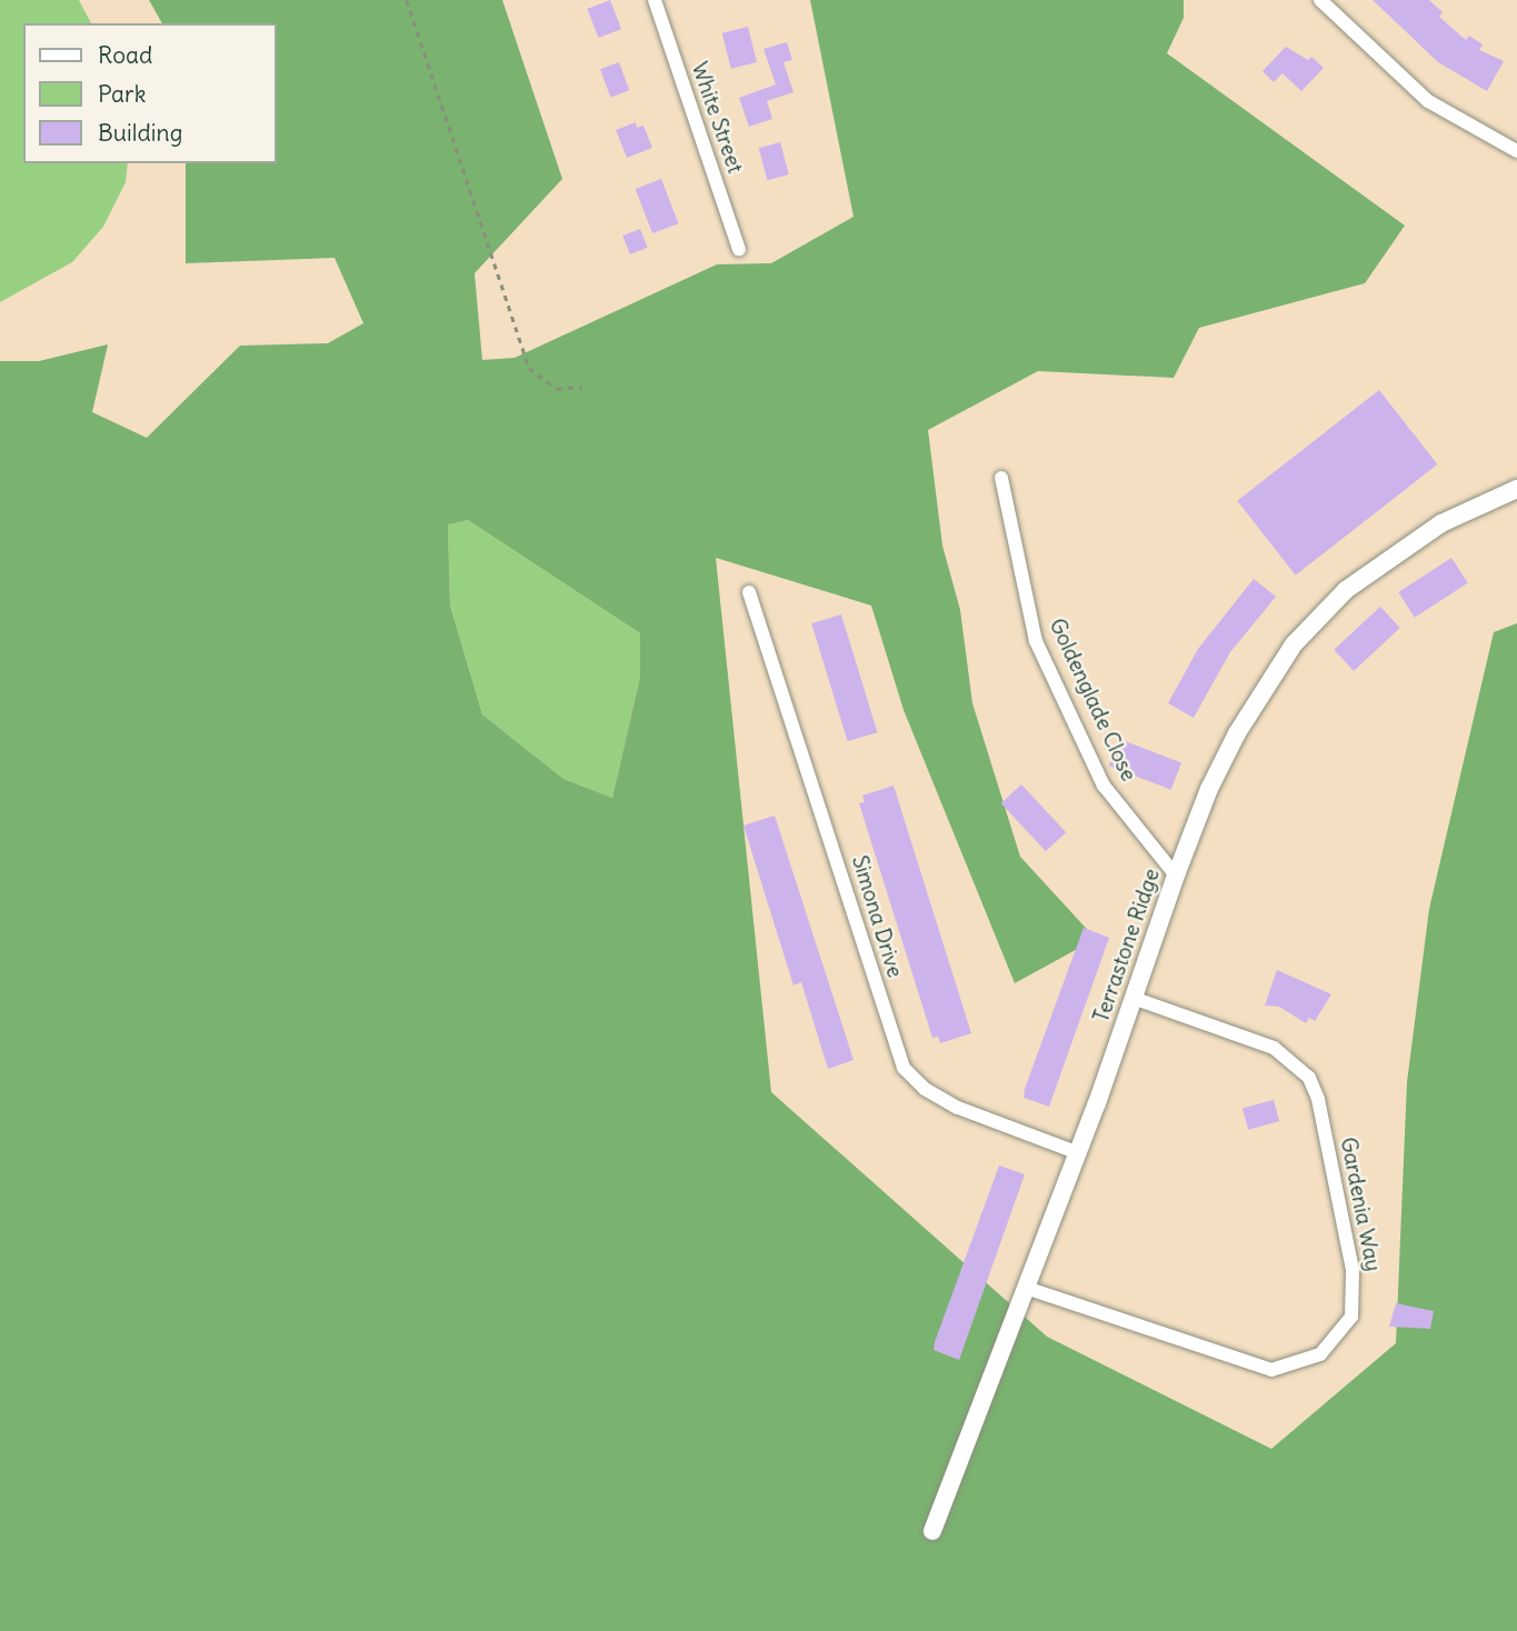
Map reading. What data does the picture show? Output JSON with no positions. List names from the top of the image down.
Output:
{
  "streets": {
    "street": [
      "White Street",
      "Goldenglade Close",
      "Simona Drive",
      "Terrastone Ridge",
      "Gardenia Way"
    ]
  },
  "crossings": [
    ["Goldenglade Close", "Terrastone Ridge"],
    ["Simona Drive", "Terrastone Ridge"],
    ["Terrastone Ridge", "Gardenia Way"]
  ],
  "legend": ["Road", "Park", "Building"]
}
